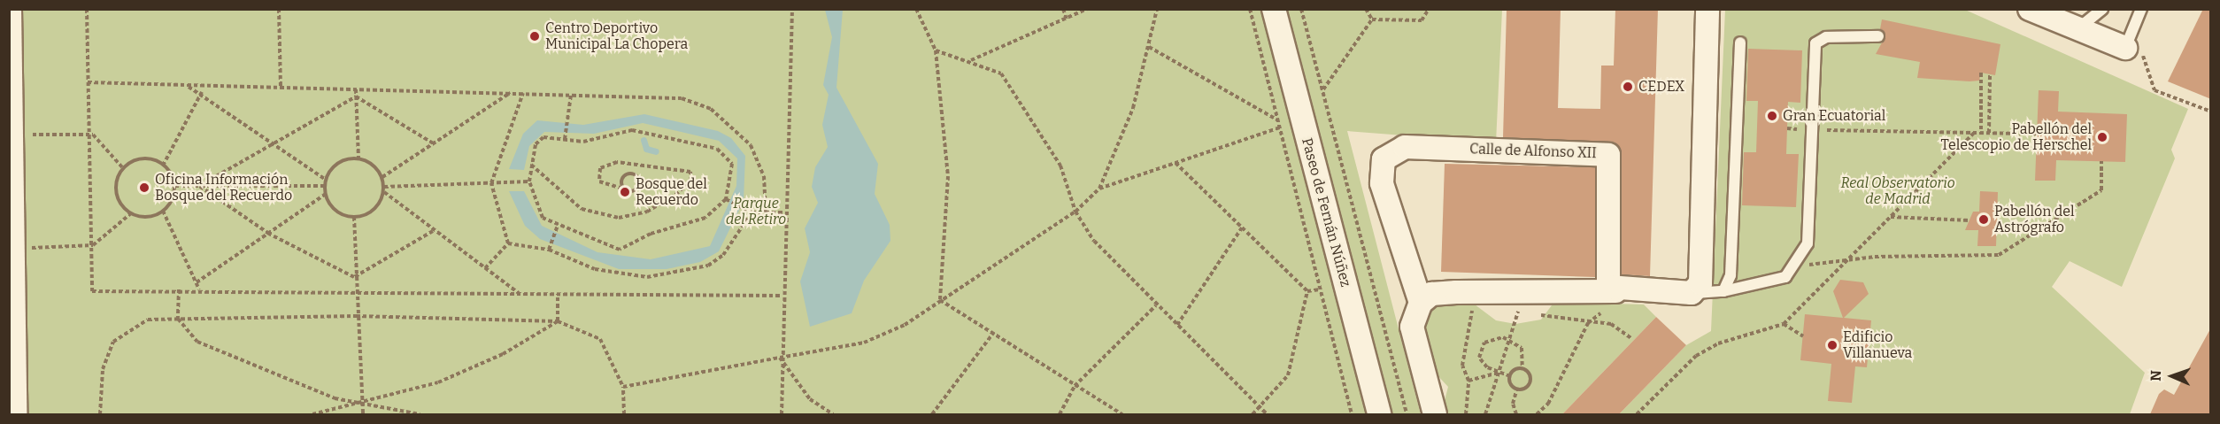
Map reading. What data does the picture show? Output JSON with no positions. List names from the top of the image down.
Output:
{
  "streets": {
    "street": ["Calle de Alfonso XII", "Paseo de Fernán Núñez"]
  },
  "parks": ["Real Observatorio de Madrid", "Parque del Retiro"],
  "places": [
    "Centro Deportivo Municipal La Chopera",
    "CEDEX",
    "Gran Ecuatorial",
    "Pabellón del Telescopio de Herschel",
    "Oficina Información Bosque del Recuerdo",
    "Bosque del Recuerdo",
    "Pabellón del Astrógrafo",
    "Edificio Villanueva"
  ],
  "north": "left"
}
